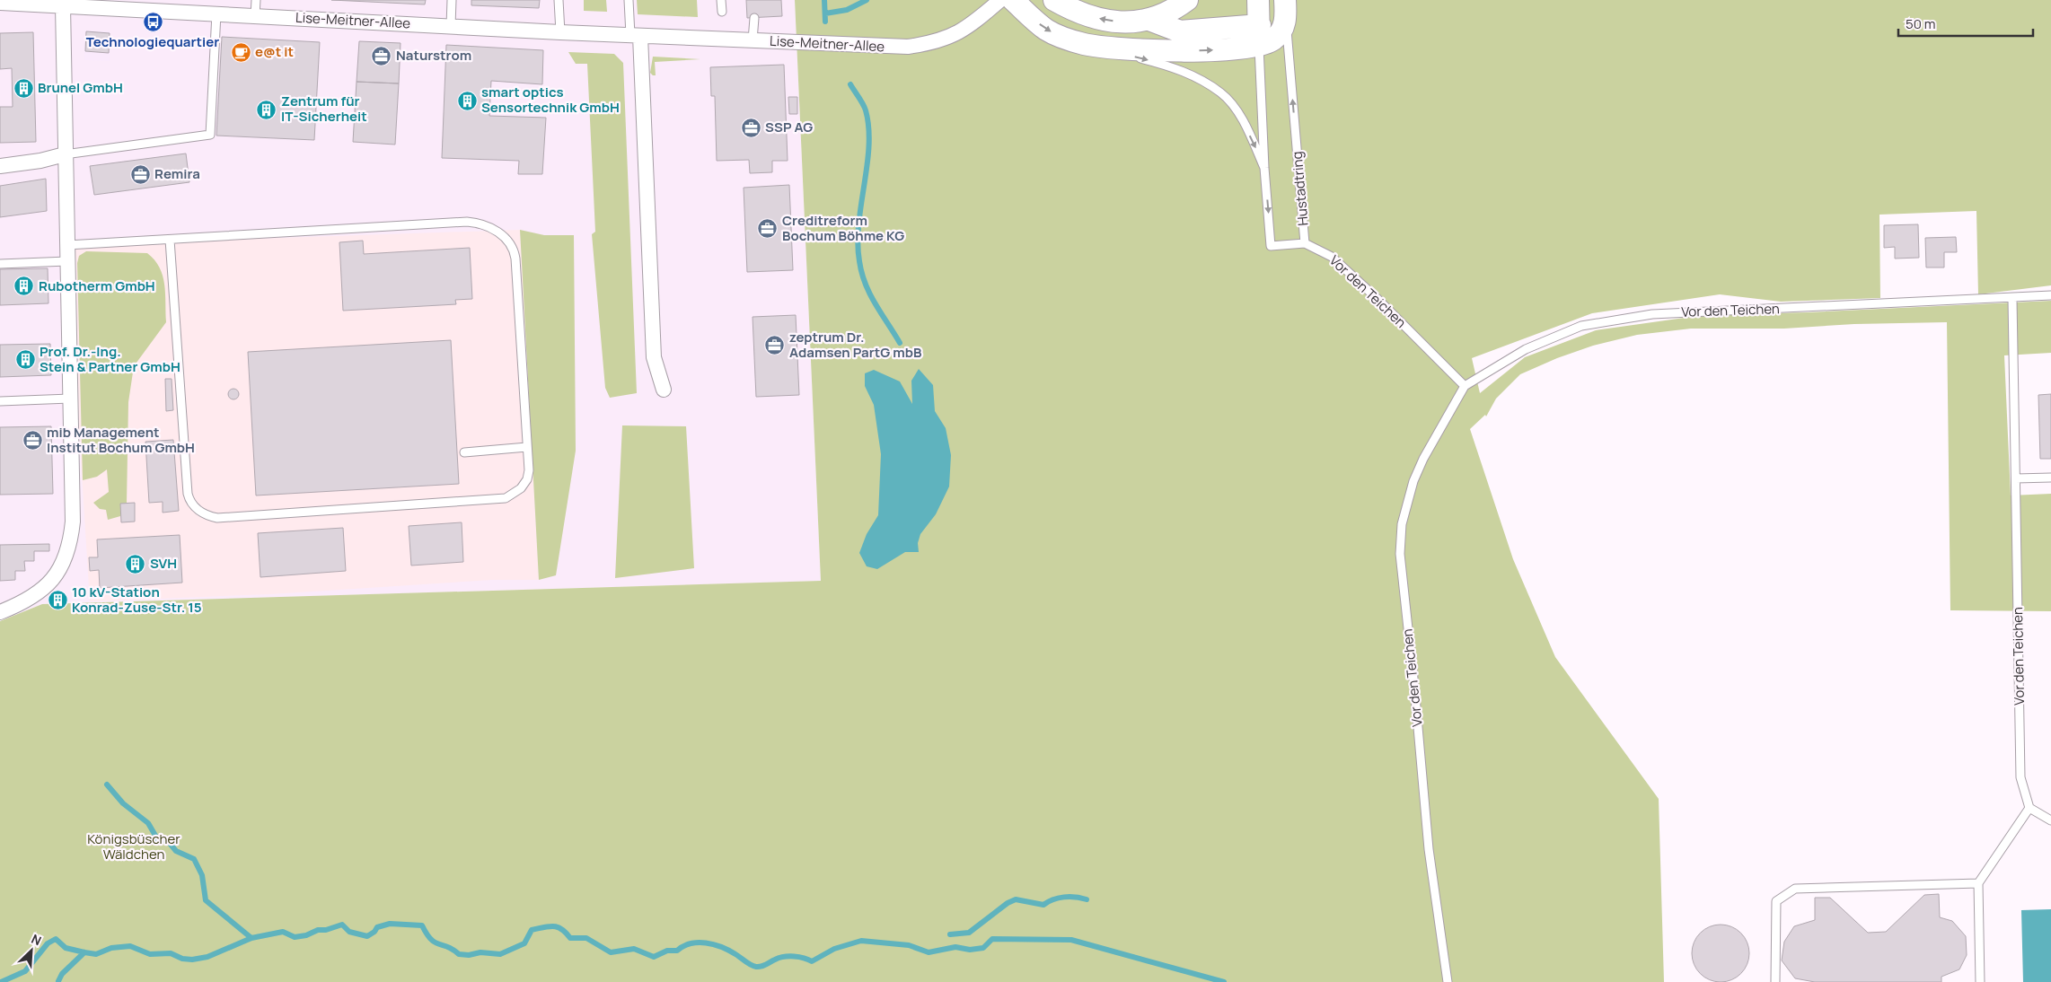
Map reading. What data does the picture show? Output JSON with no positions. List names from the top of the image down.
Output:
{
  "streets": {
    "street": ["Lise-Meitner-Allee", "Hustadtring"],
    "lane": ["Vor den Teichen"]
  },
  "crossings": [
    ["Hustadtring", "Vor den Teichen"]
  ],
  "parks": ["Königsbüscher Wäldchen"],
  "places": {
    "bus stop": ["Technologiequartier"],
    "cafe": ["e@t it"],
    "office": [
      "Naturstrom",
      "SSP AG",
      "Remira",
      "Creditreform Bochum Böhme KG",
      "zeptrum Dr. Adamsen PartG mbB",
      "mib Management Institut Bochum GmbH"
    ],
    "building": [
      "Brunel GmbH",
      "smart optics Sensortechnik GmbH",
      "Zentrum für IT-Sicherheit",
      "Rubotherm GmbH",
      "Prof. Dr.-Ing. Stein & Partner GmbH",
      "SVH",
      "10 kV-Station Konrad-Zuse-Str. 15"
    ]
  },
  "scale_bar": "50 m",
  "north": "top right"
}
